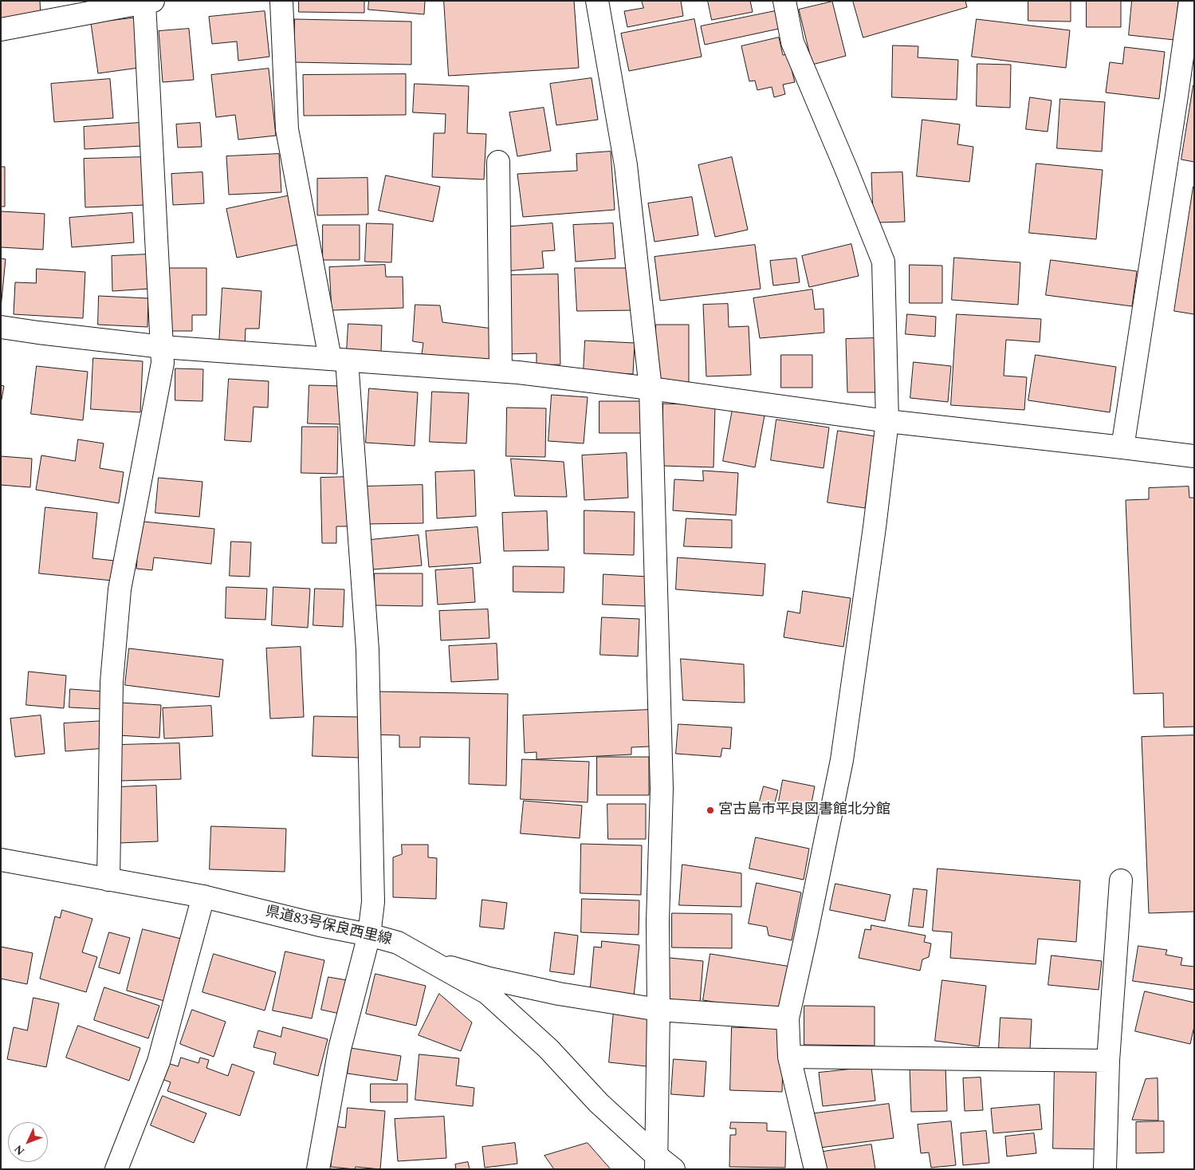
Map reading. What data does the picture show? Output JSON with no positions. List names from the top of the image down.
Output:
{
  "streets": {
    "street": ["県道83号保良西里線"]
  },
  "places": ["宮古島市平良図書館北分館"],
  "north": "bottom left"
}
